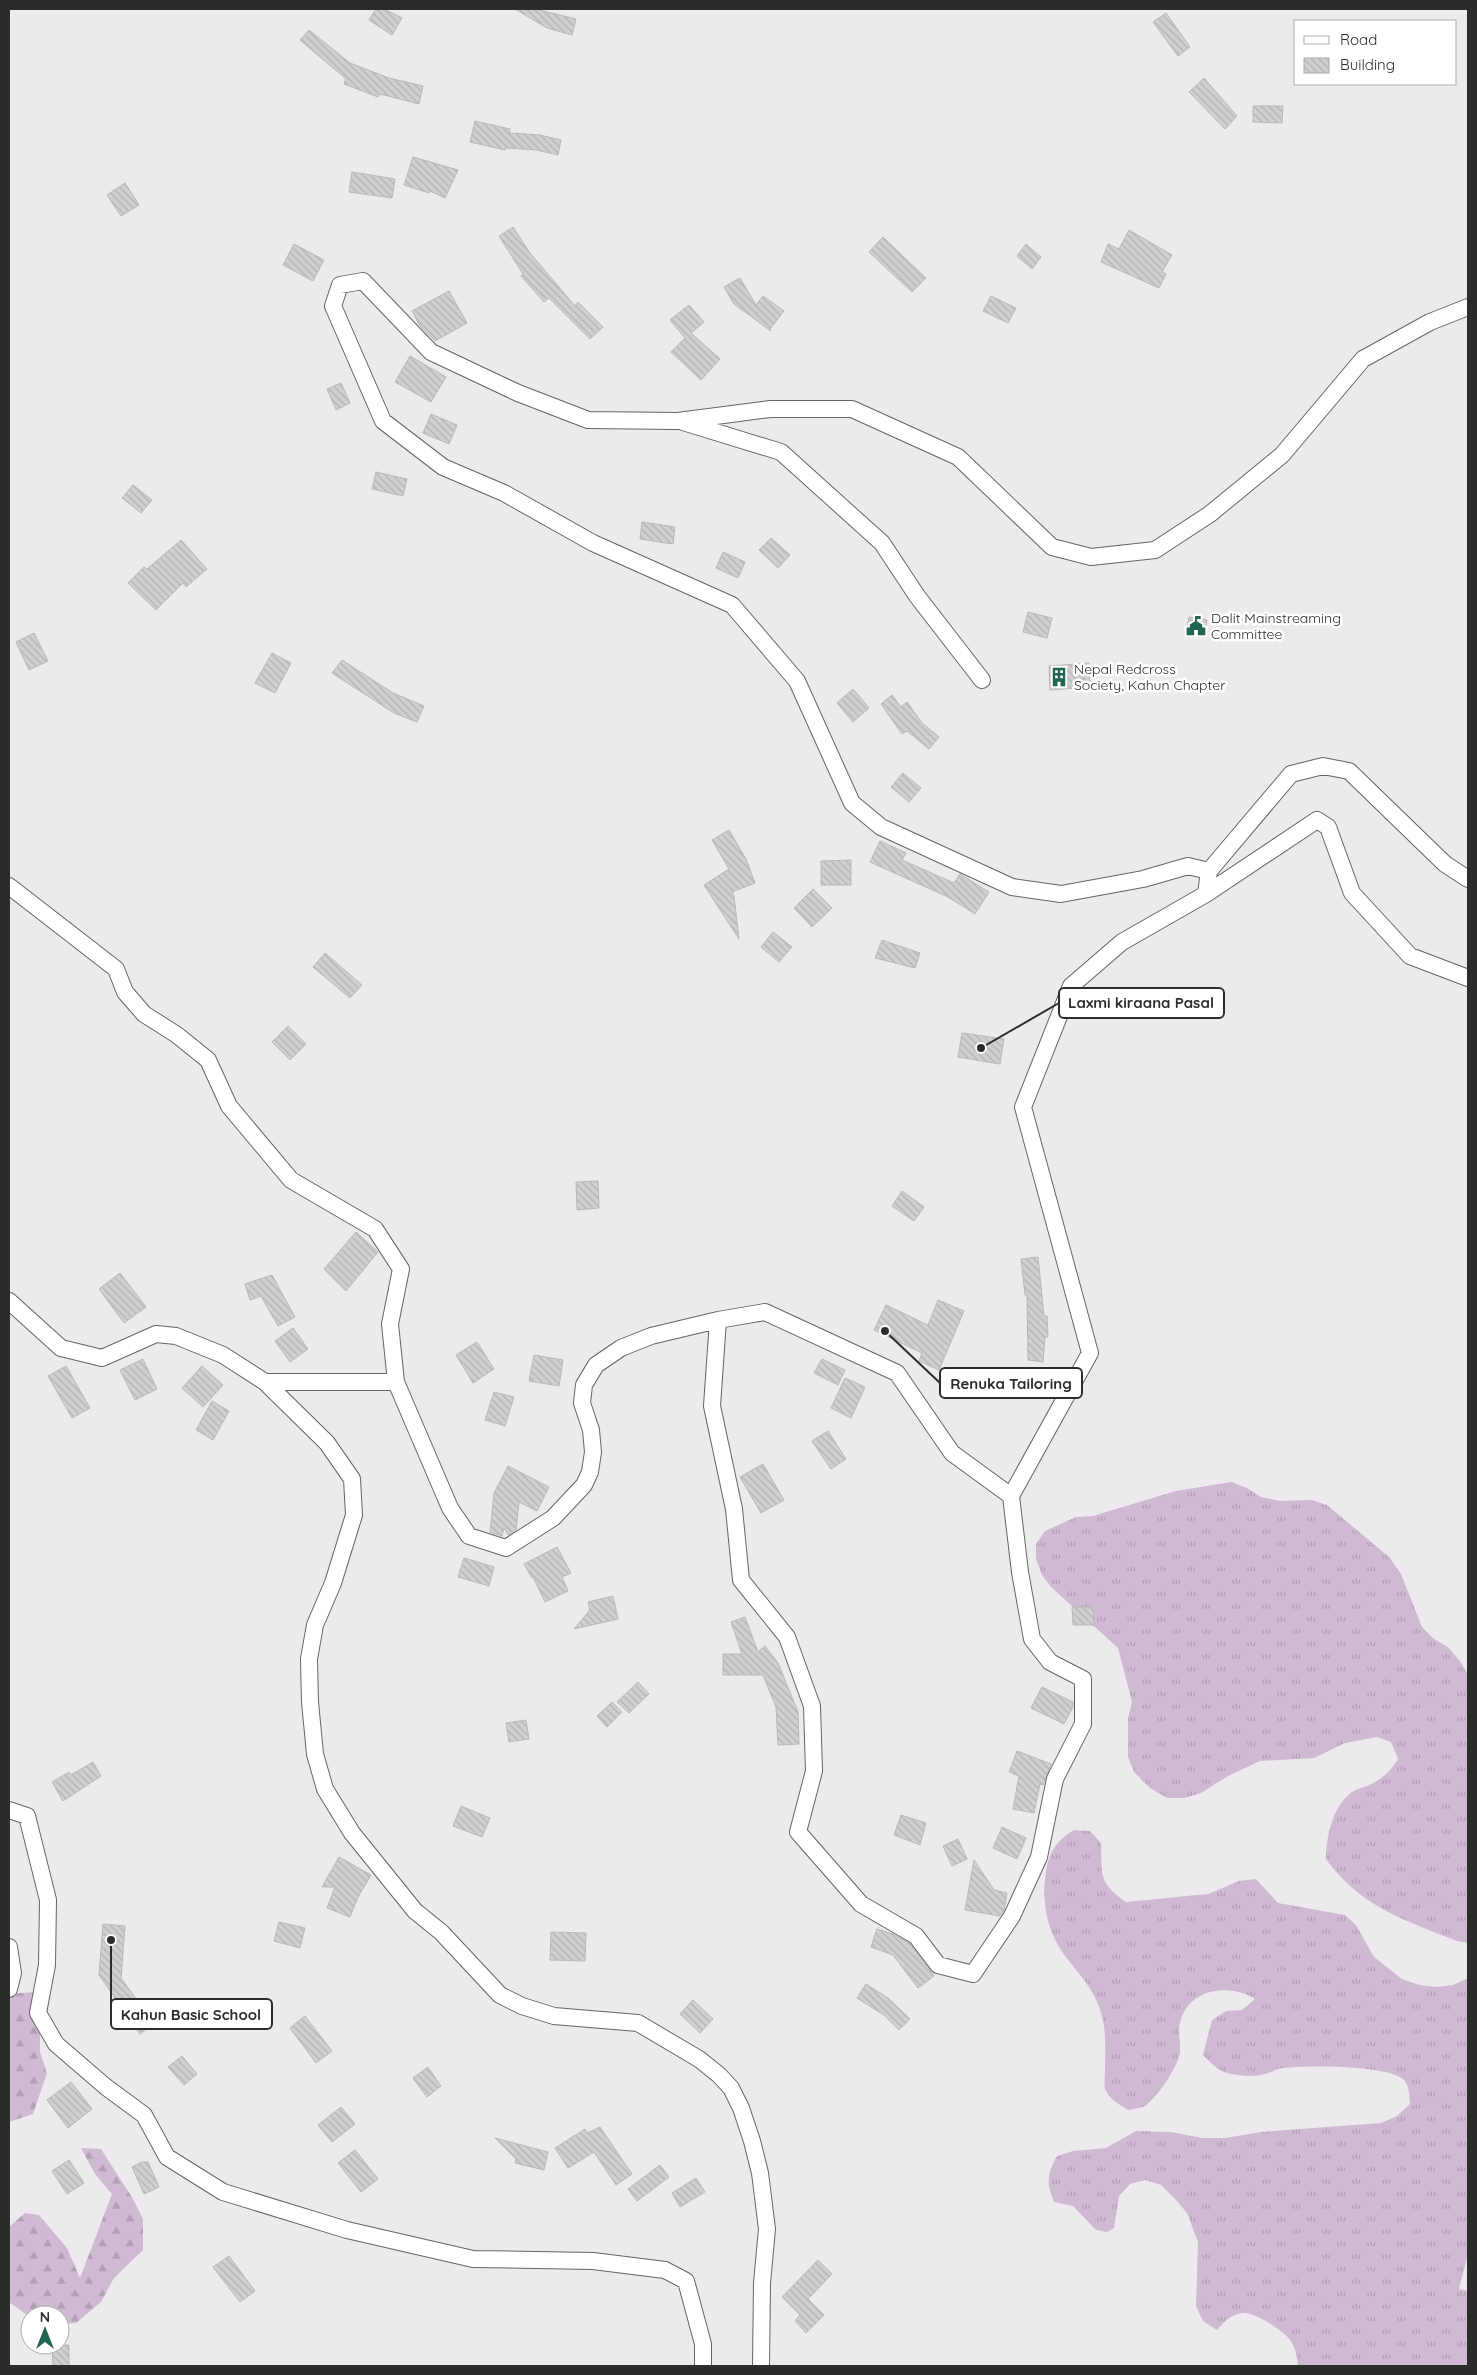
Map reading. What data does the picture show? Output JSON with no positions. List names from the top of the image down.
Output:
{
  "places": {
    "public building": ["Dalit Mainstreaming Committee"],
    "building": ["Nepal Redcross Society, Kahun Chapter"],
    "other": ["Laxmi kiraana Pasal", "Renuka Tailoring", "Kahun Basic School"]
  },
  "legend": ["Road", "Building"],
  "north": "top"
}
